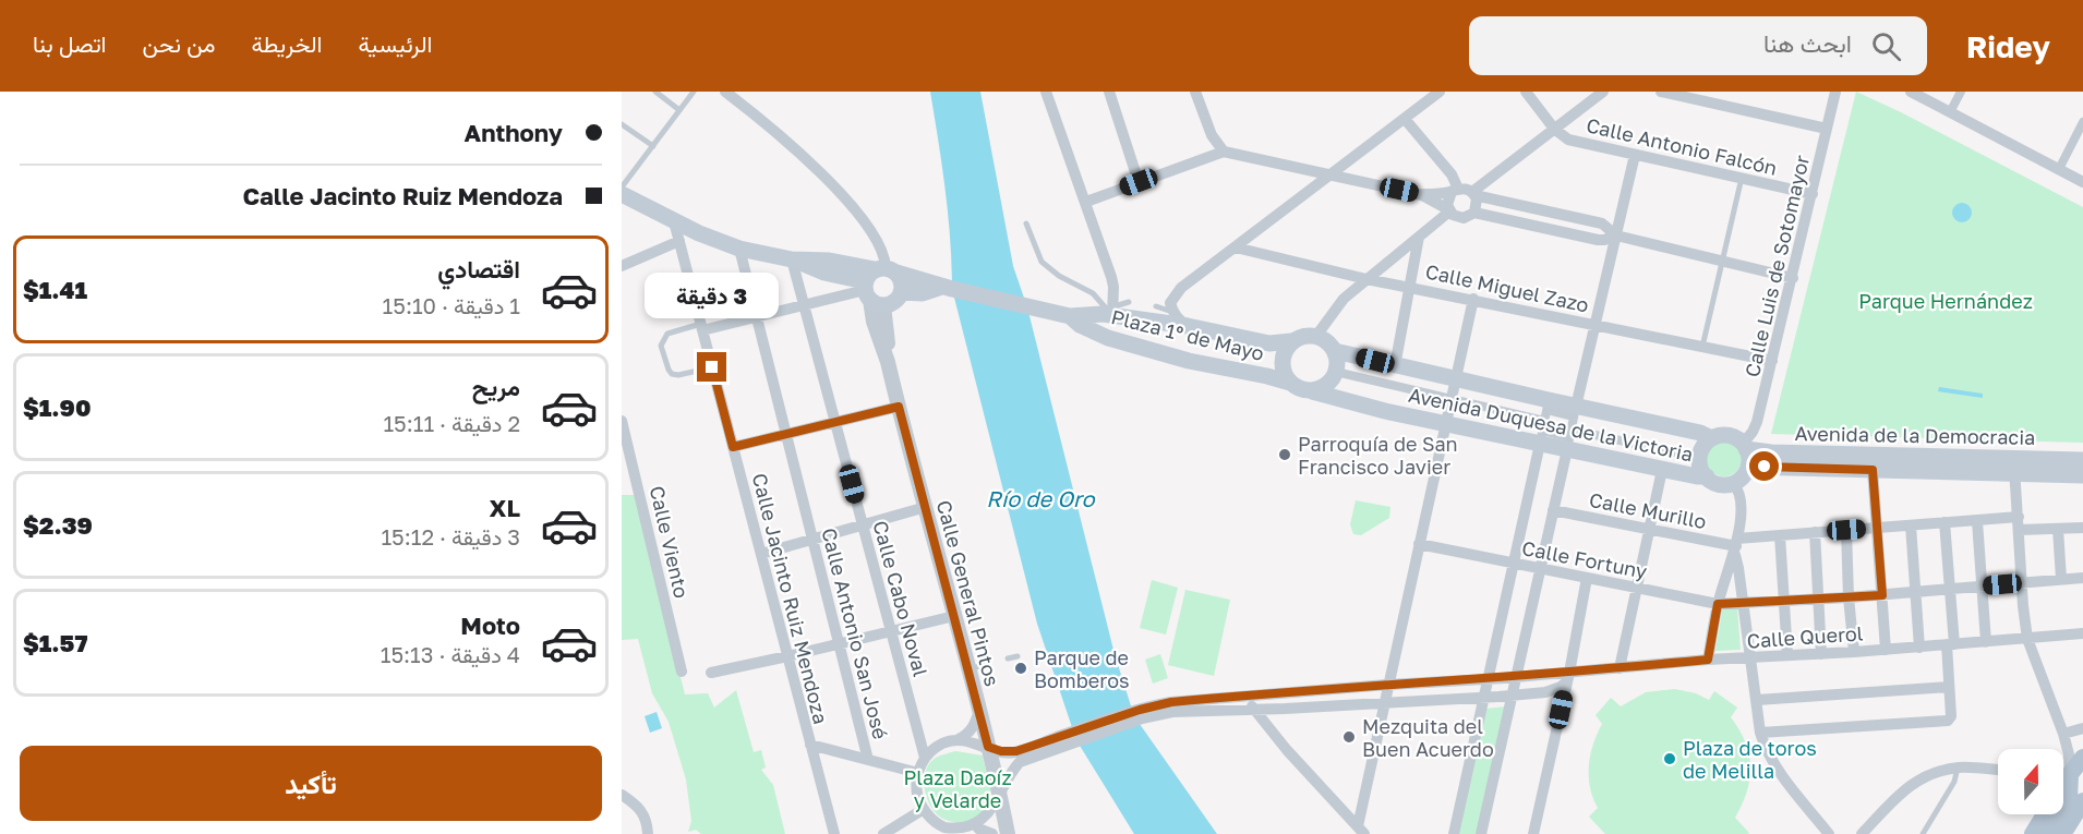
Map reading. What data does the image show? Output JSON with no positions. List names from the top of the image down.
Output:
{
  "streets": {
    "main road": ["Plaza 1º de Mayo", "Avenida Duquesa de la Victoria", "Avenida de la Democracia"],
    "street": [
      "Calle Antonio Falcón",
      "Calle Luis de Sotomayor",
      "Calle Miguel Zazo",
      "Calle Murillo",
      "Calle Viento",
      "Calle Fortuny",
      "Calle General Pintos",
      "Calle Jacinto Ruiz Mendoza",
      "Calle Cabo Noval",
      "Calle Antonio San José",
      "Calle Querol"
    ]
  },
  "crossings": [
    ["Calle Antonio Falcón", "Calle Luis de Sotomayor"],
    ["Calle Luis de Sotomayor", "Calle Miguel Zazo"],
    ["Calle Luis de Sotomayor", "Avenida Duquesa de la Victoria"],
    ["Calle Luis de Sotomayor", "Avenida de la Democracia"],
    ["Plaza 1º de Mayo", "Avenida Duquesa de la Victoria"],
    ["Avenida Duquesa de la Victoria", "Avenida de la Democracia"],
    ["Calle General Pintos", "Calle Cabo Noval"]
  ],
  "water": ["Río de Oro"],
  "parks": ["Parque Hernández", "Plaza Daoíz y Velarde"],
  "places": [
    "Parroquía de San Francisco Javier",
    "Parque de Bomberos",
    "Mezquita del Buen Acuerdo",
    "Plaza de toros de Melilla"
  ],
  "north": "top",
  "page": {
    "header": "Ridey",
    "search": "ابحث هنا",
    "nav": [
      "الرئيسية",
      "الخريطة",
      "من نحن",
      "اتصل بنا"
    ],
    "banner": ["Anthony", "Calle Jacinto Ruiz Mendoza"],
    "list": [
      {
        "name": "اقتصادي",
        "note": "1 دقيقة · 15:10",
        "value": "$1.41"
      },
      {
        "name": "مريح",
        "note": "2 دقيقة · 15:11",
        "value": "$1.90"
      },
      {
        "name": "XL",
        "note": "3 دقيقة · 15:12",
        "value": "$2.39"
      },
      {
        "name": "Moto",
        "note": "4 دقيقة · 15:13",
        "value": "$1.57"
      }
    ],
    "bubble": "3 دقيقة",
    "buttons": "تأكيد"
  }
}
